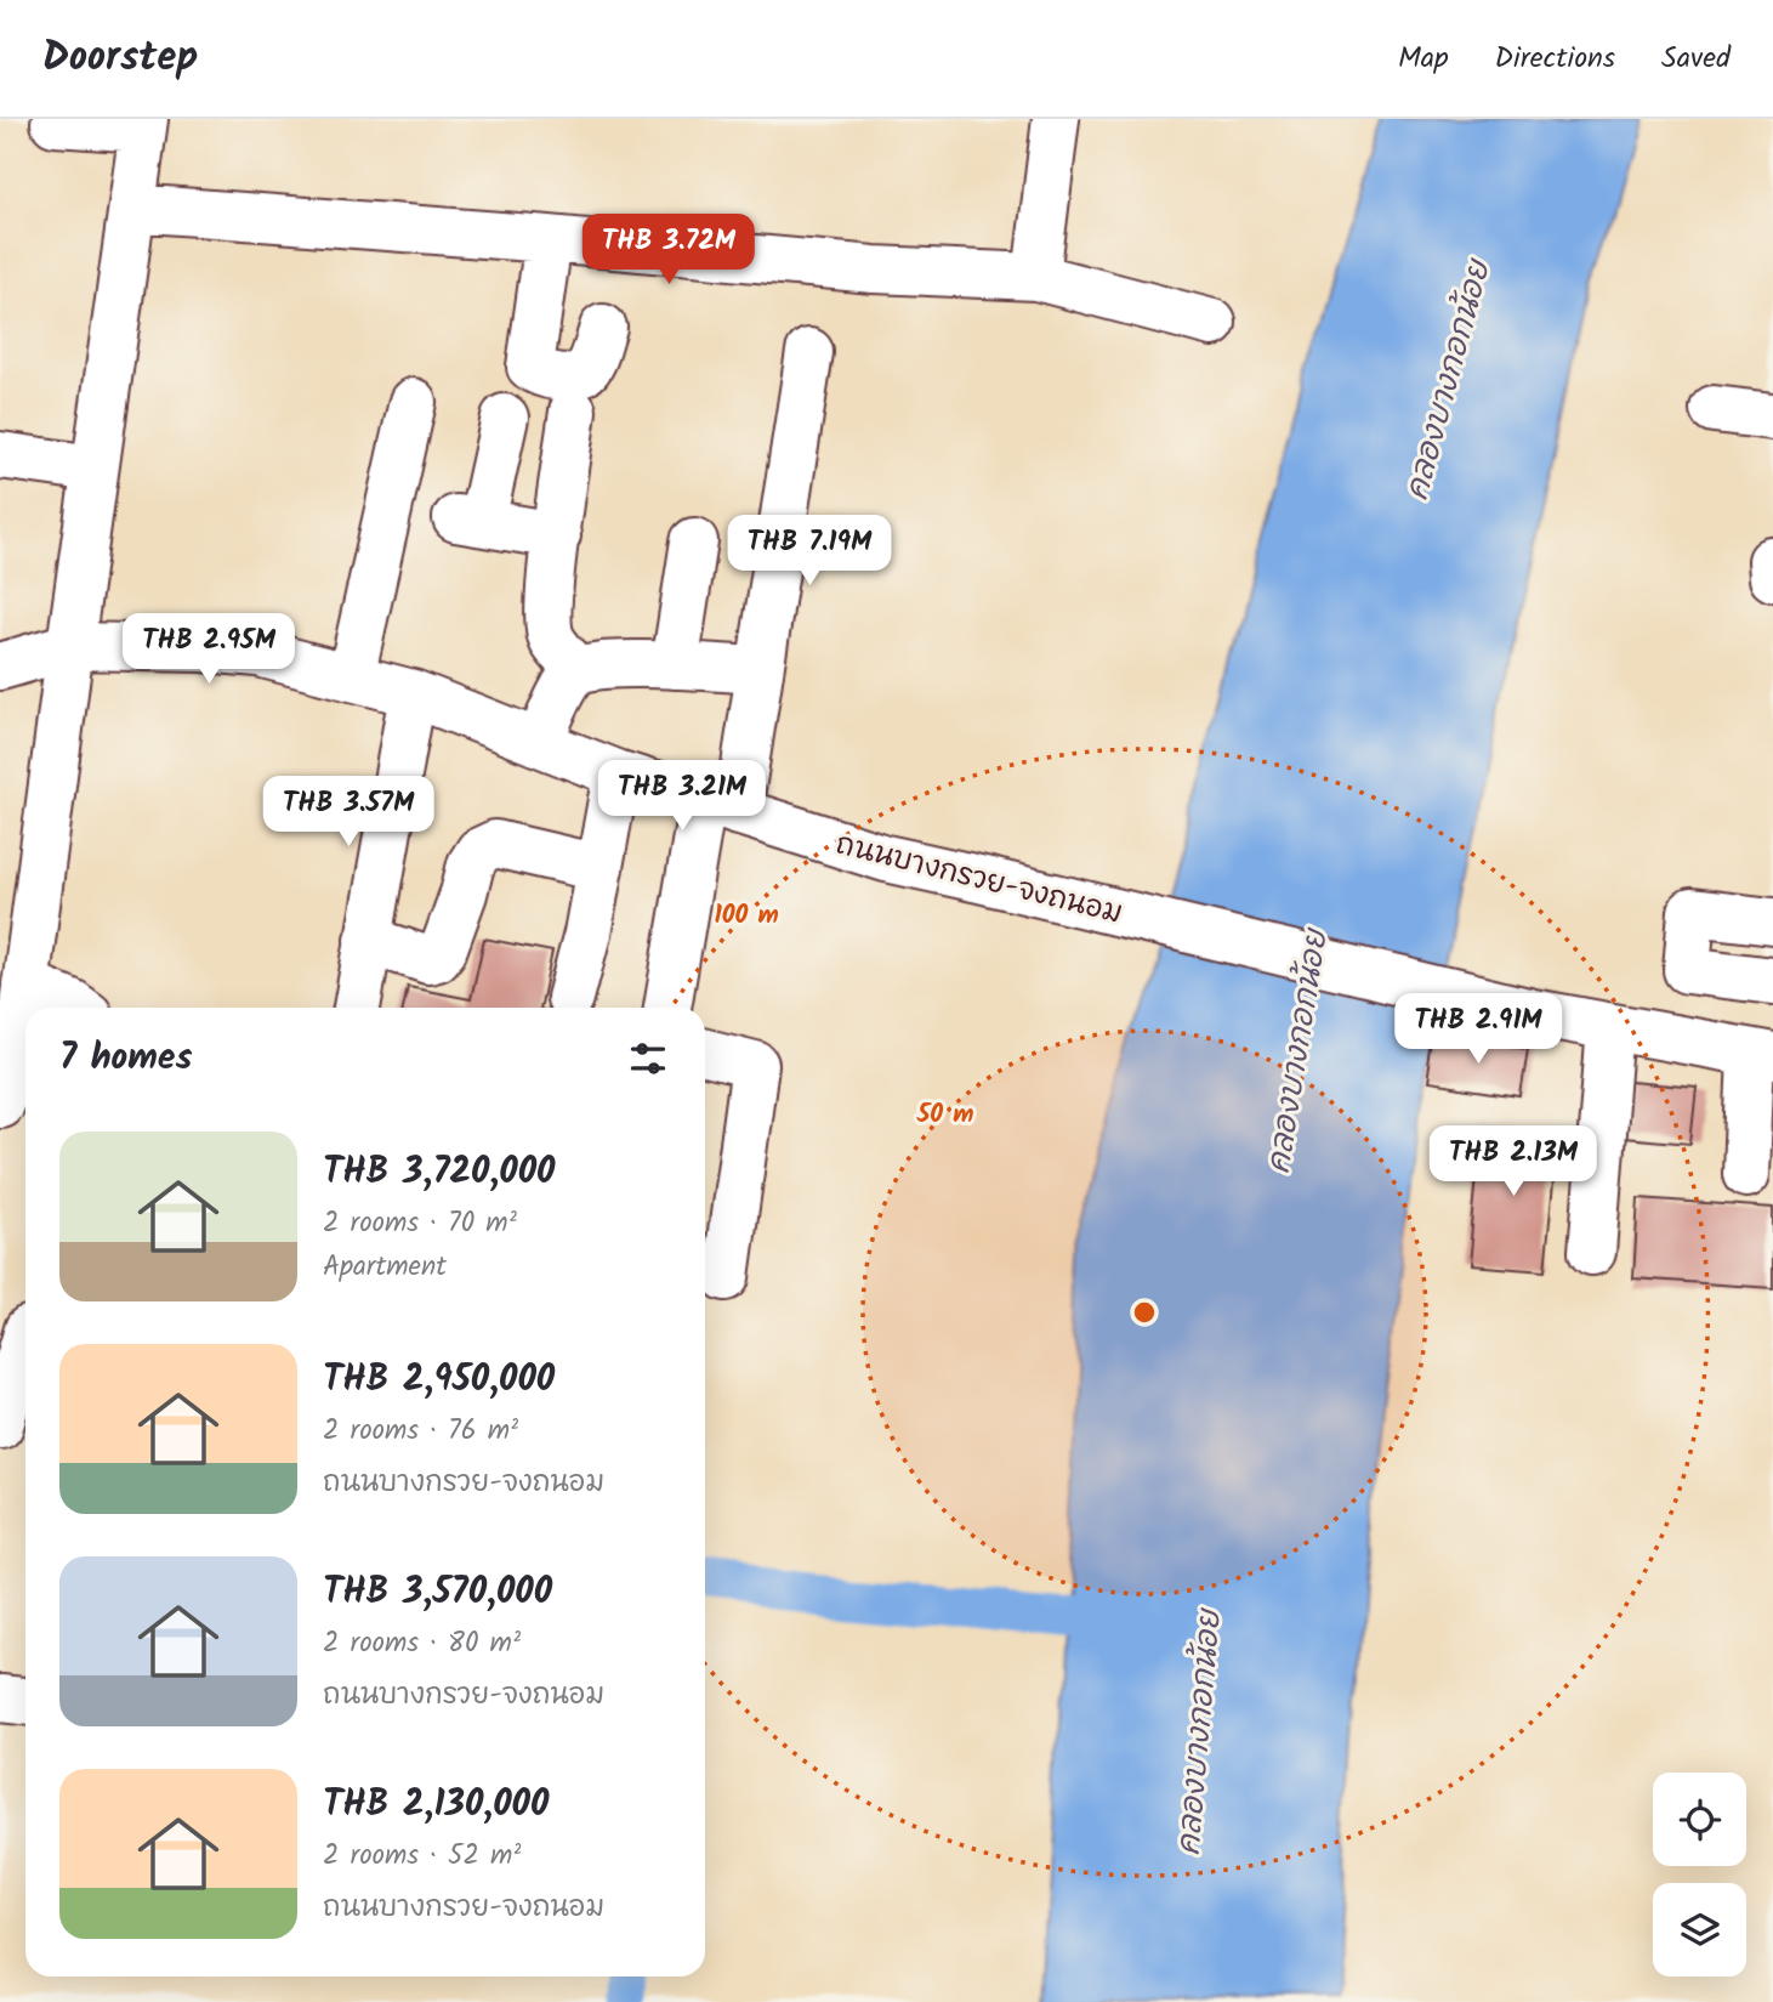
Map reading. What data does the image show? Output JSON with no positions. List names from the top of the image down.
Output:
{
  "streets": {
    "street": ["ถนนบางกรวย-จงถนอม"]
  },
  "water": ["คลองบางกอกน้อย"],
  "page": {
    "header": "Doorstep",
    "nav": ["Map", "Directions", "Saved"],
    "price": [
      "THB 3.72M",
      "THB 7.19M",
      "THB 2.95M",
      "THB 3.21M",
      "THB 3.57M",
      "THB 2.91M",
      "THB 2.13M"
    ],
    "heading": "7 homes",
    "list": [
      {
        "name": "THB 3,720,000",
        "note": "2 rooms · 70 m² · Apartment"
      },
      {
        "name": "THB 2,950,000",
        "note": "2 rooms · 76 m² · ถนนบางกรวย-จงถนอม"
      },
      {
        "name": "THB 3,570,000",
        "note": "2 rooms · 80 m² · ถนนบางกรวย-จงถนอม"
      },
      {
        "name": "THB 2,130,000",
        "note": "2 rooms · 52 m² · ถนนบางกรวย-จงถนอม"
      }
    ]
  },
  "rings": ["100 m", "50 m"]
}
